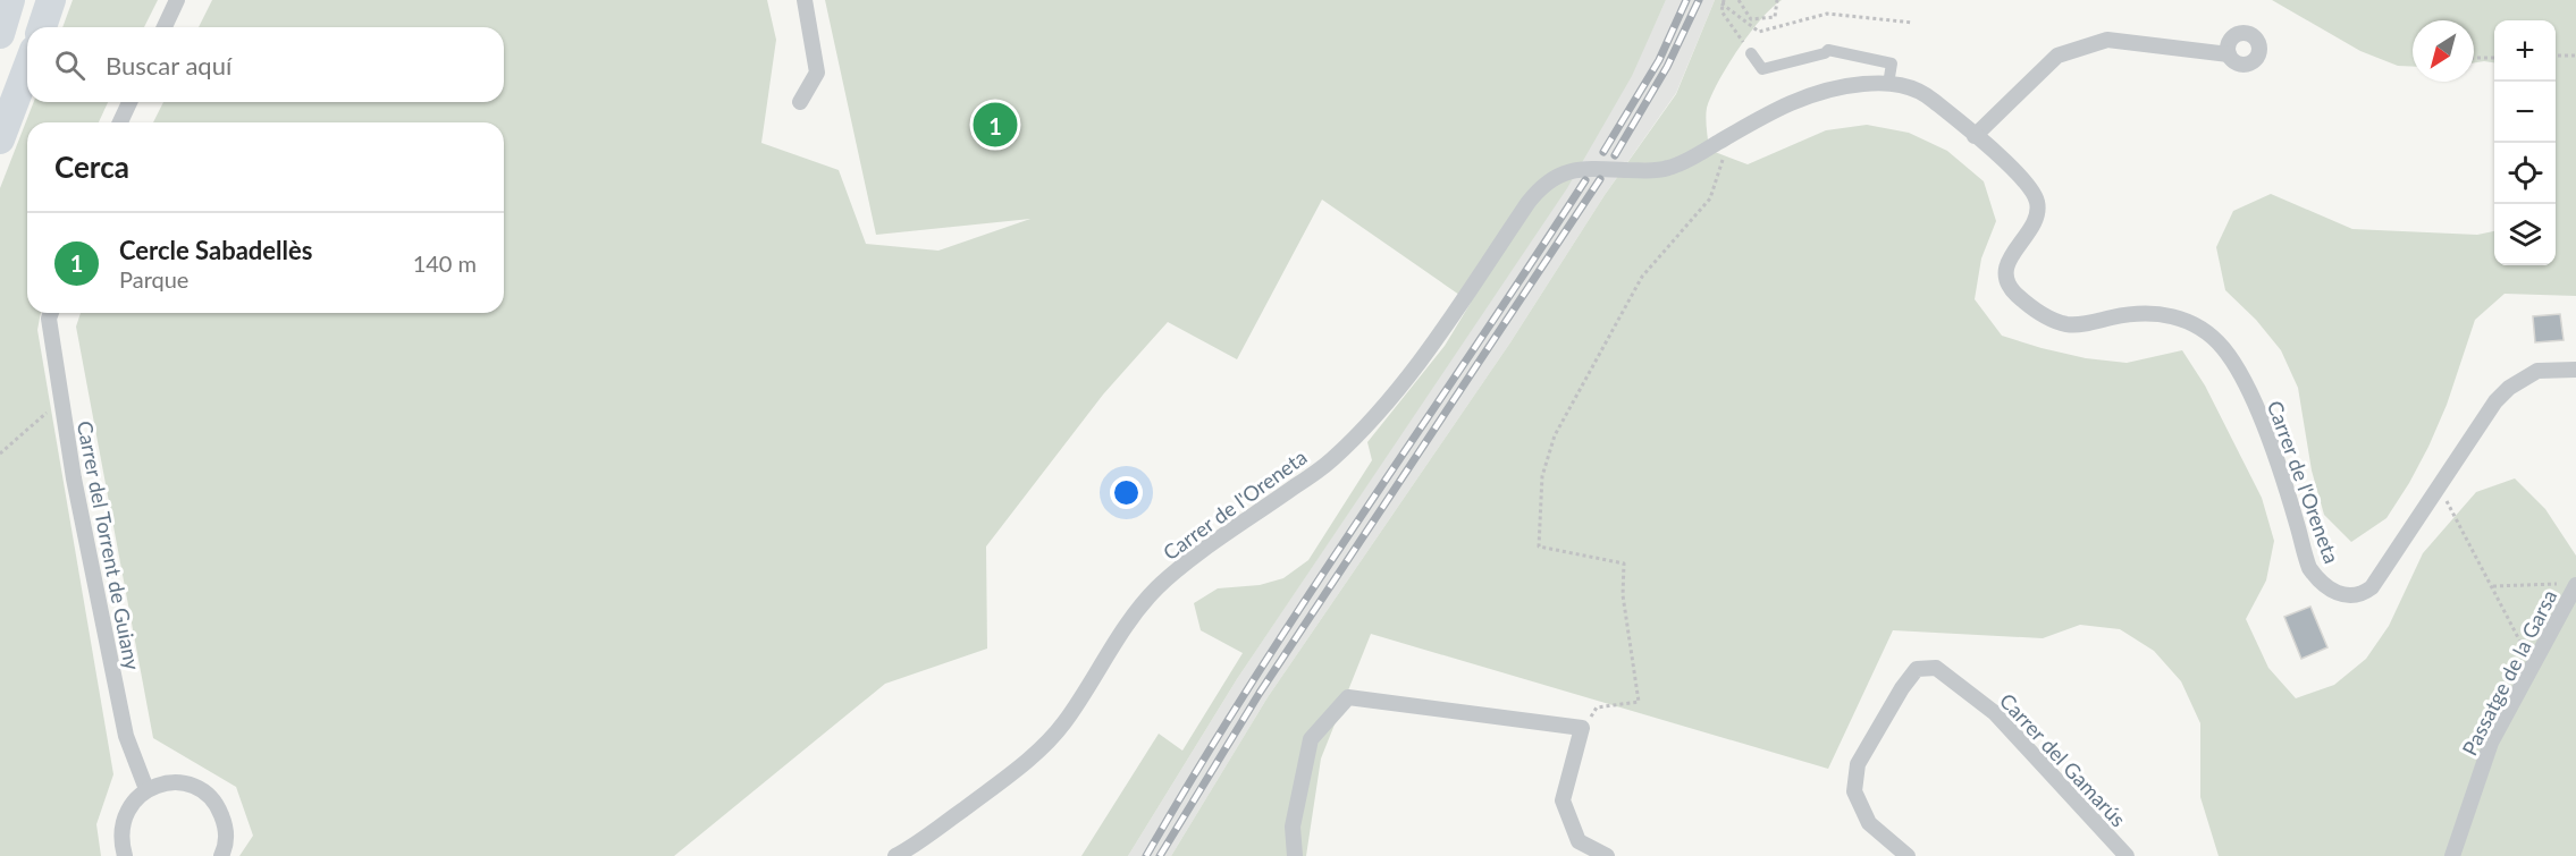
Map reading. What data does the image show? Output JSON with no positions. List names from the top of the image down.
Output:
{
  "streets": {
    "street": [
      "Carrer de l'Oreneta",
      "Carrer del Torrent de Guiany",
      "Passatge de la Garsa",
      "Carrer del Gamarús"
    ]
  },
  "north": "bottom left",
  "page": {
    "map_buttons": ["+", "−"],
    "search": "Buscar aquí",
    "pins": "1",
    "heading": "Cerca",
    "list": [
      {
        "mark": "1",
        "name": "Cercle Sabadellès",
        "note": "Parque",
        "value": "140 m"
      }
    ]
  }
}
